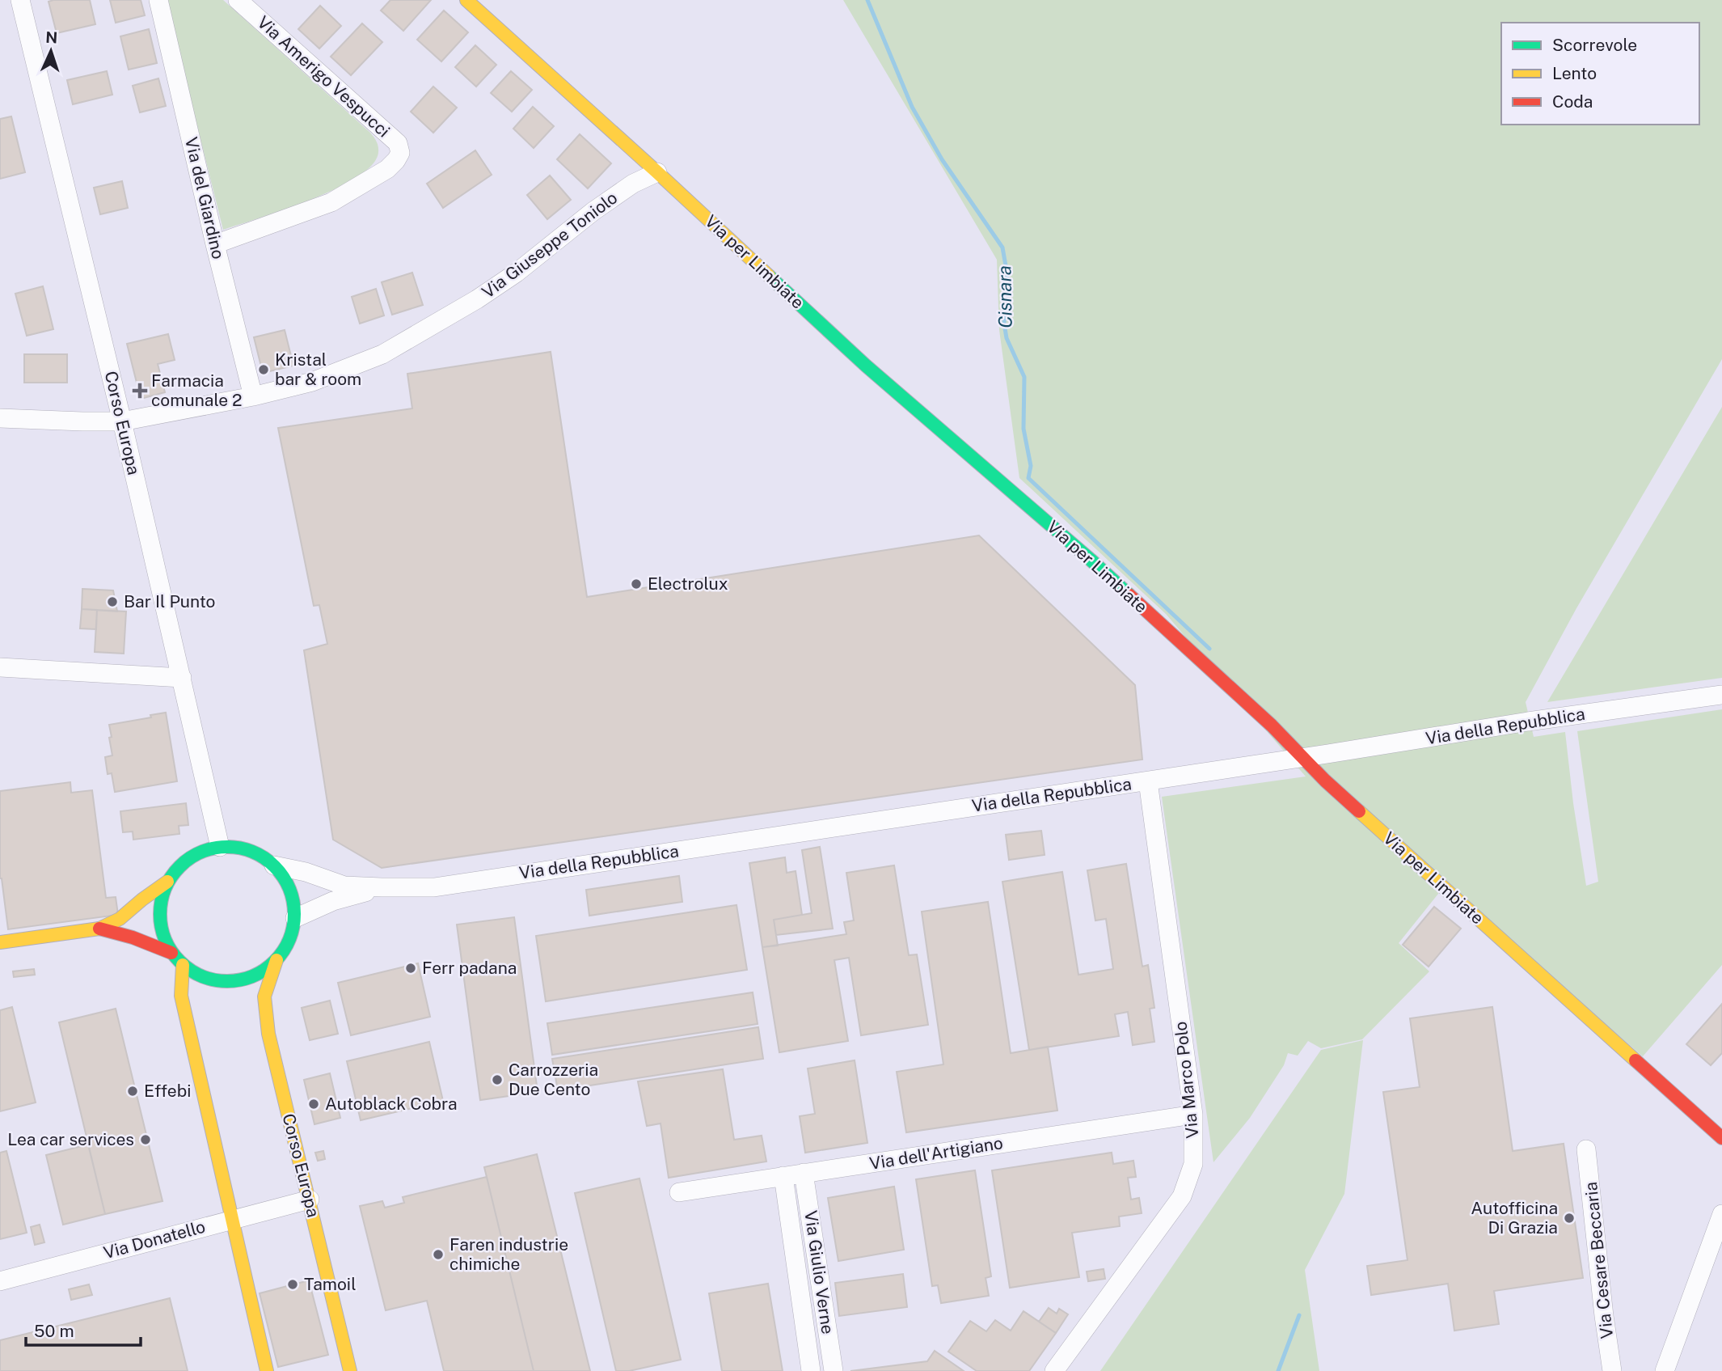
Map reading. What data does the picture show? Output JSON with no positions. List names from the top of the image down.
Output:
{
  "streets": {
    "street": [
      "Via Amerigo Vespucci",
      "Via del Giardino",
      "Via Giuseppe Toniolo",
      "Via per Limbiate",
      "Corso Europa",
      "Via della Repubblica",
      "Via Marco Polo",
      "Via dell'Artigiano",
      "Via Donatello",
      "Via Cesare Beccaria",
      "Via Giulio Verne"
    ]
  },
  "crossings": [
    ["Via Amerigo Vespucci", "Via del Giardino"],
    ["Via del Giardino", "Via Giuseppe Toniolo"],
    ["Via Giuseppe Toniolo", "Via per Limbiate"],
    ["Via Giuseppe Toniolo", "Corso Europa"],
    ["Via per Limbiate", "Via della Repubblica"],
    ["Corso Europa", "Via della Repubblica"],
    ["Corso Europa", "Via Donatello"],
    ["Via della Repubblica", "Via Marco Polo"],
    ["Via Marco Polo", "Via dell'Artigiano"],
    ["Via dell'Artigiano", "Via Giulio Verne"]
  ],
  "water": ["Cisnara"],
  "places": {
    "other": [
      "Kristal bar & room",
      "Electrolux",
      "Bar Il Punto",
      "Ferr padana",
      "Carrozzeria Due Cento",
      "Effebi",
      "Autoblack Cobra",
      "Lea car services",
      "Autofficina Di Grazia",
      "Faren industrie chimiche",
      "Tamoil"
    ],
    "health": ["Farmacia comunale 2"]
  },
  "legend": ["Scorrevole", "Lento", "Coda"],
  "scale_bar": "50 m",
  "north": "top"
}
